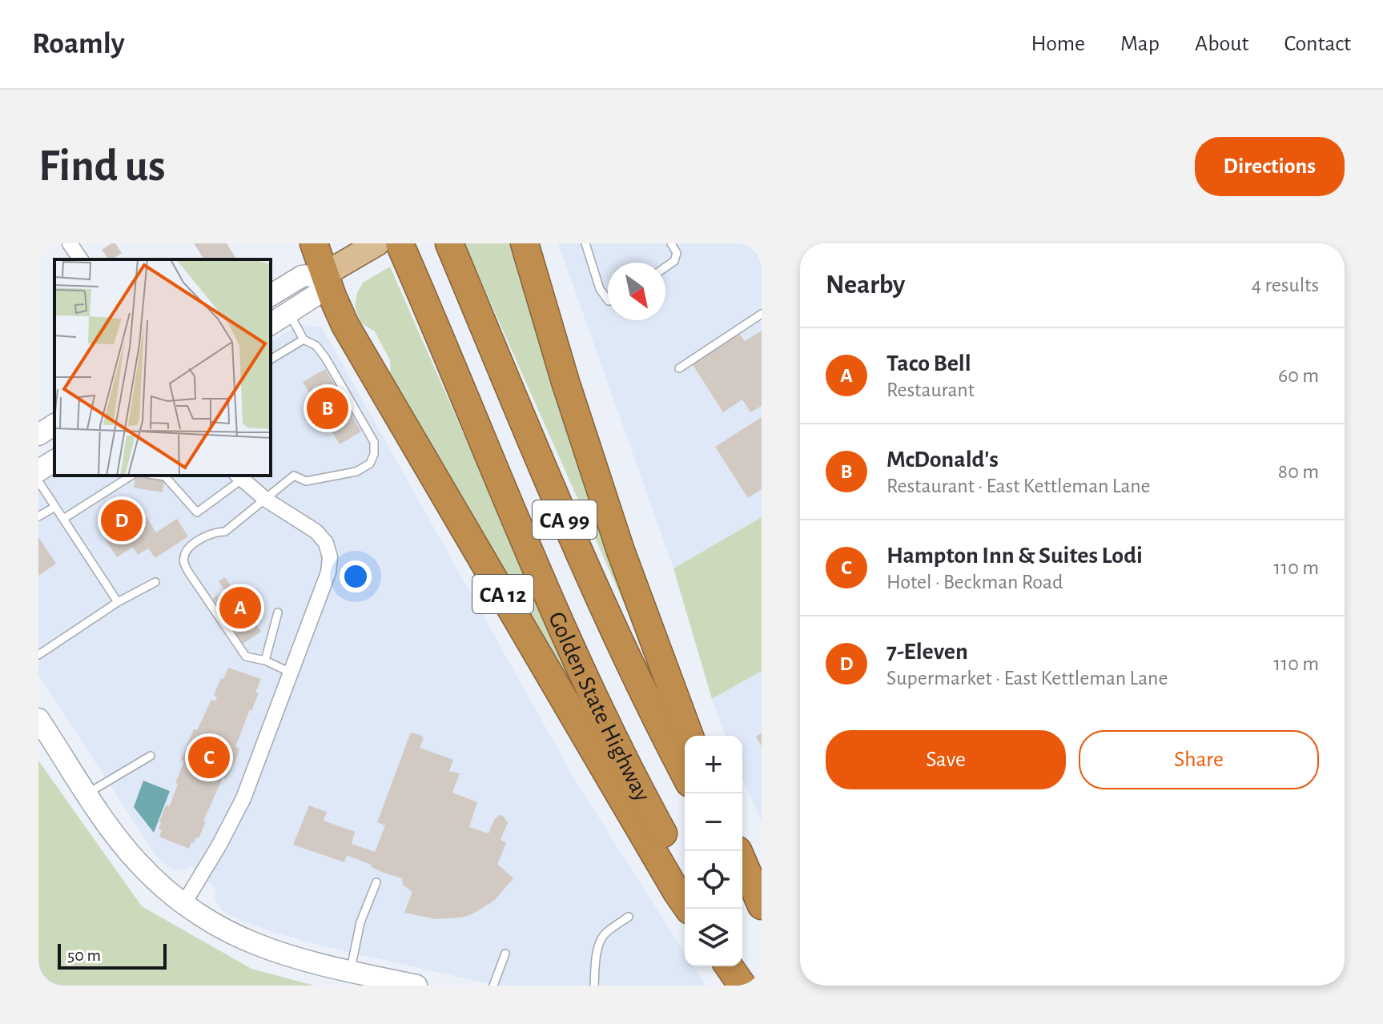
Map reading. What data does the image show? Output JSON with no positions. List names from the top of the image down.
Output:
{
  "streets": {
    "highway": ["CA 99", "CA 12", "Golden State Highway"]
  },
  "scale_bar": "50 m",
  "north": "bottom right",
  "page": {
    "header": "Roamly",
    "nav": [
      "Home",
      "Map",
      "About",
      "Contact"
    ],
    "buttons": [
      "Directions",
      ["Save", "Share"]
    ],
    "title": "Find us",
    "heading": ["Nearby", "4 results"],
    "list": [
      {
        "mark": "A",
        "name": "Taco Bell",
        "note": "Restaurant",
        "value": "60 m"
      },
      {
        "mark": "B",
        "name": "McDonald's",
        "note": "Restaurant · East Kettleman Lane",
        "value": "80 m"
      },
      {
        "mark": "C",
        "name": "Hampton Inn & Suites Lodi",
        "note": "Hotel · Beckman Road",
        "value": "110 m"
      },
      {
        "mark": "D",
        "name": "7-Eleven",
        "note": "Supermarket · East Kettleman Lane",
        "value": "110 m"
      }
    ],
    "pins": [
      "B",
      "D",
      "A",
      "C"
    ],
    "map_buttons": ["+", "−"],
    "scale": "50 m"
  }
}
